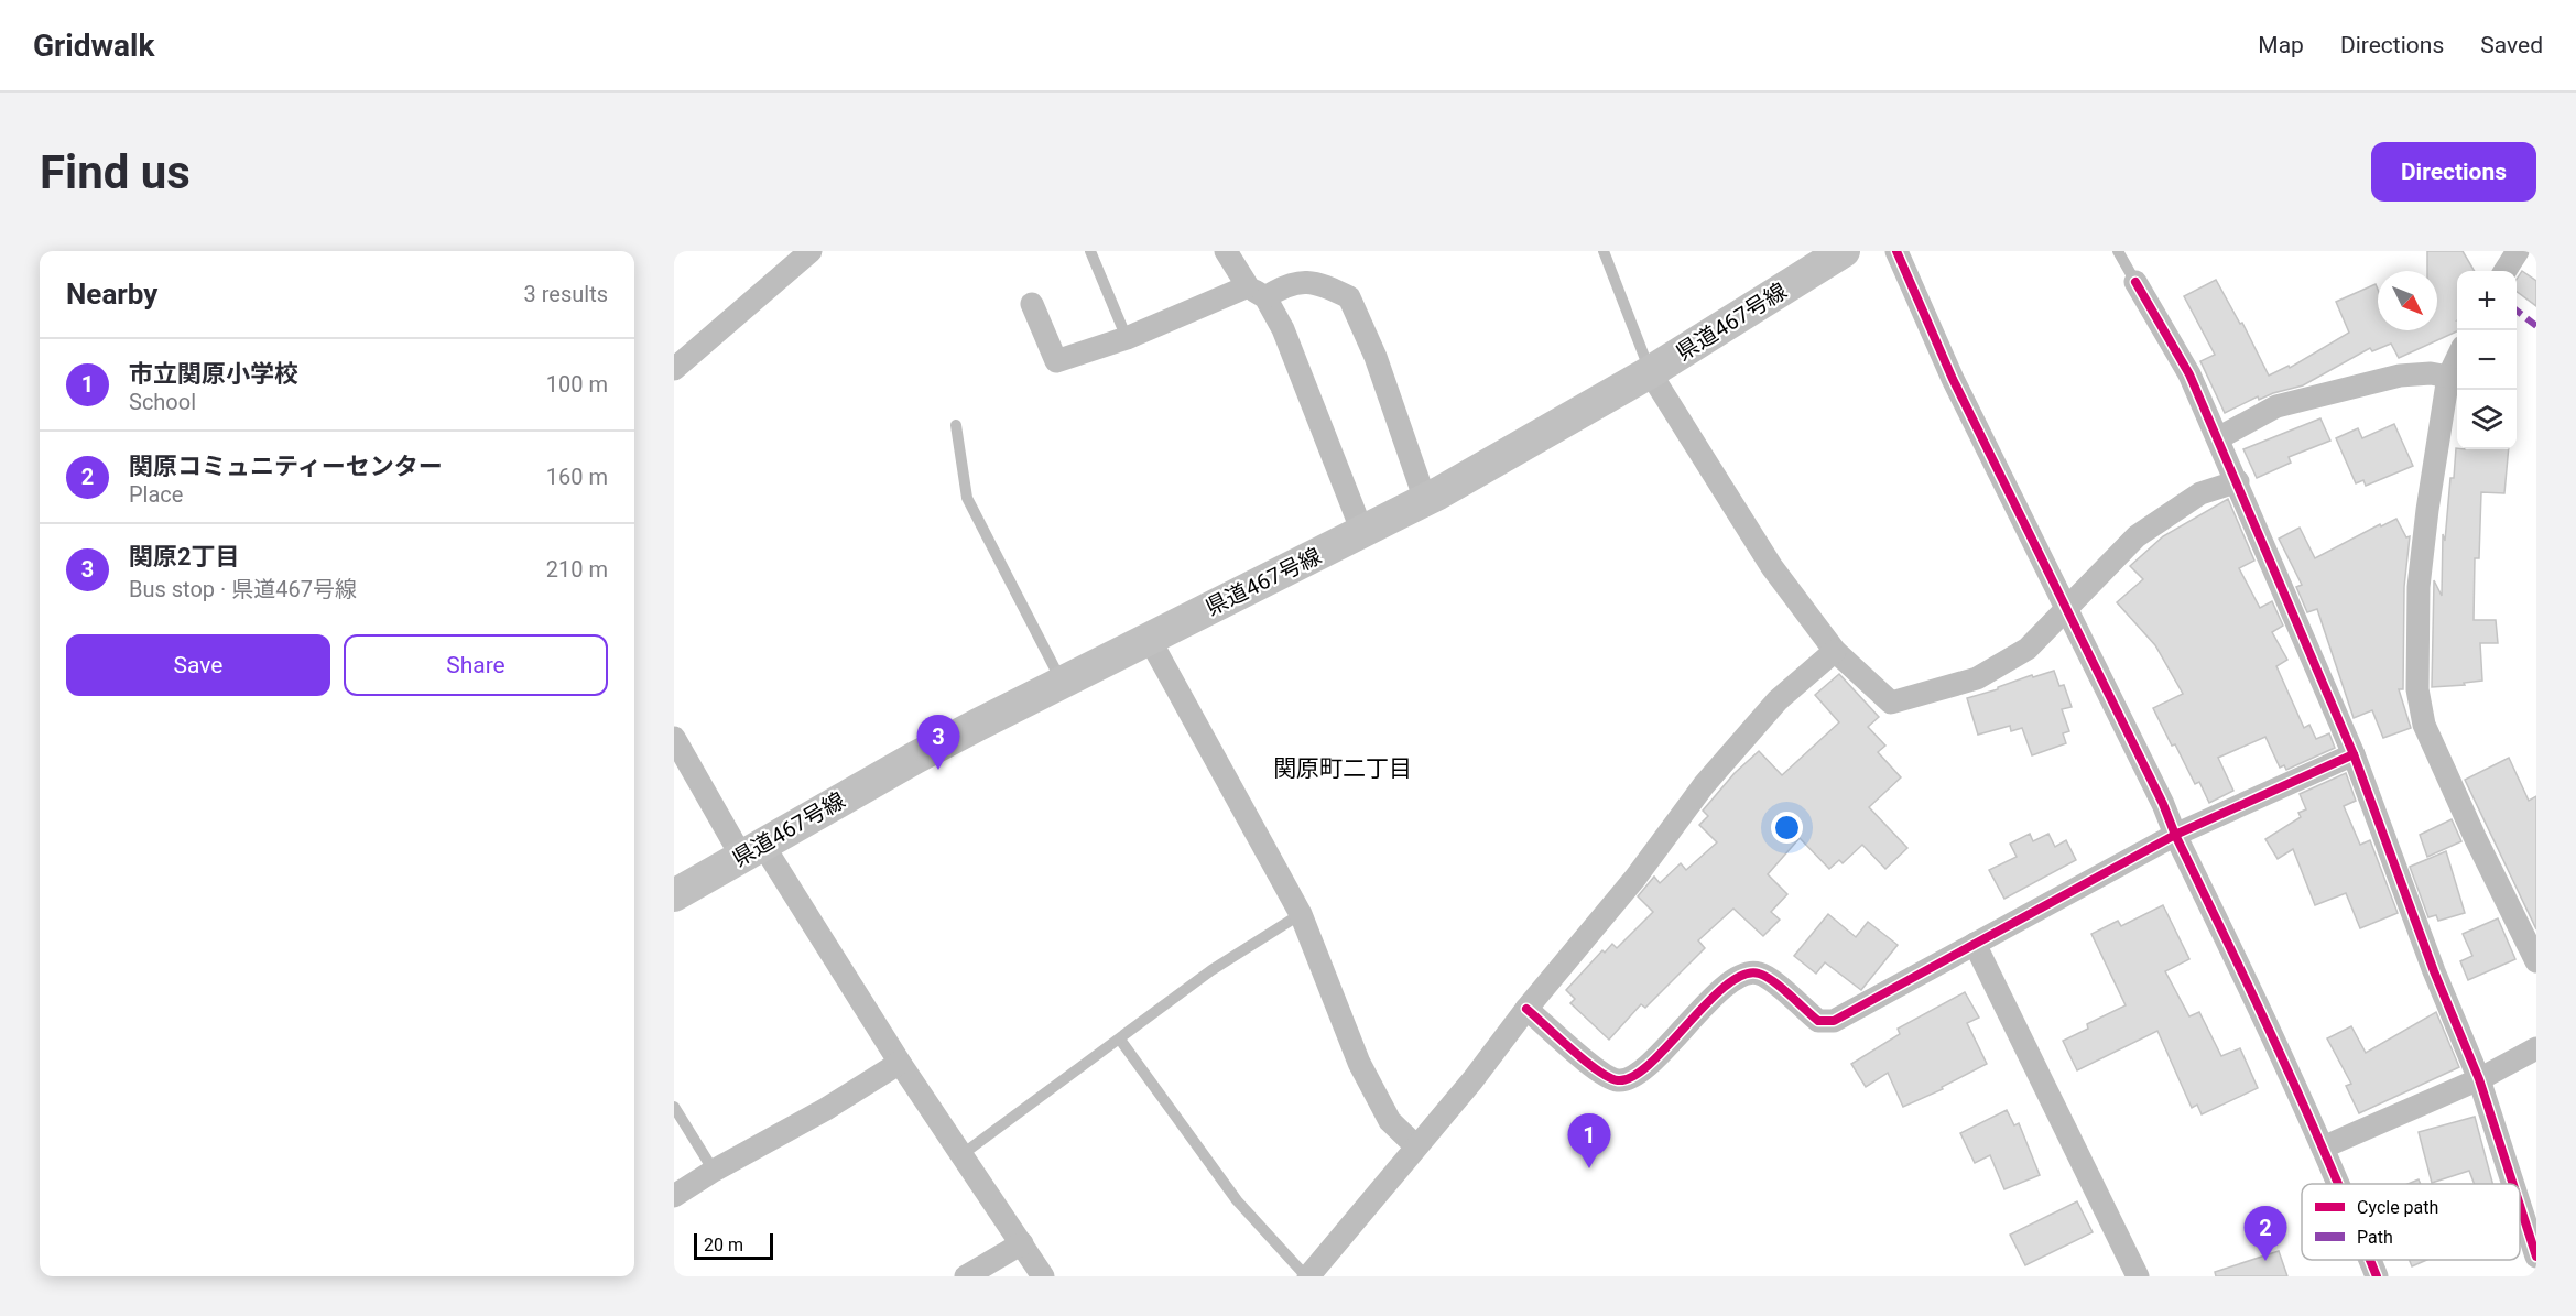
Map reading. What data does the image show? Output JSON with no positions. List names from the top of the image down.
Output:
{
  "streets": {
    "main road": ["県道467号線"]
  },
  "districts": ["関原町二丁目"],
  "legend": ["Cycle path", "Path"],
  "scale_bar": "20 m",
  "north": "bottom right",
  "page": {
    "header": "Gridwalk",
    "nav": ["Map", "Directions", "Saved"],
    "buttons": [
      "Directions",
      ["Save", "Share"]
    ],
    "title": "Find us",
    "heading": ["Nearby", "3 results"],
    "map_buttons": ["+", "−"],
    "list": [
      {
        "mark": "1",
        "name": "市立関原小学校",
        "note": "School",
        "value": "100 m"
      },
      {
        "mark": "2",
        "name": "関原コミュニティーセンター",
        "note": "Place",
        "value": "160 m"
      },
      {
        "mark": "3",
        "name": "関原2丁目",
        "note": "Bus stop · 県道467号線",
        "value": "210 m"
      }
    ],
    "pins": ["3", "1", "2"],
    "scale": "20 m"
  }
}
